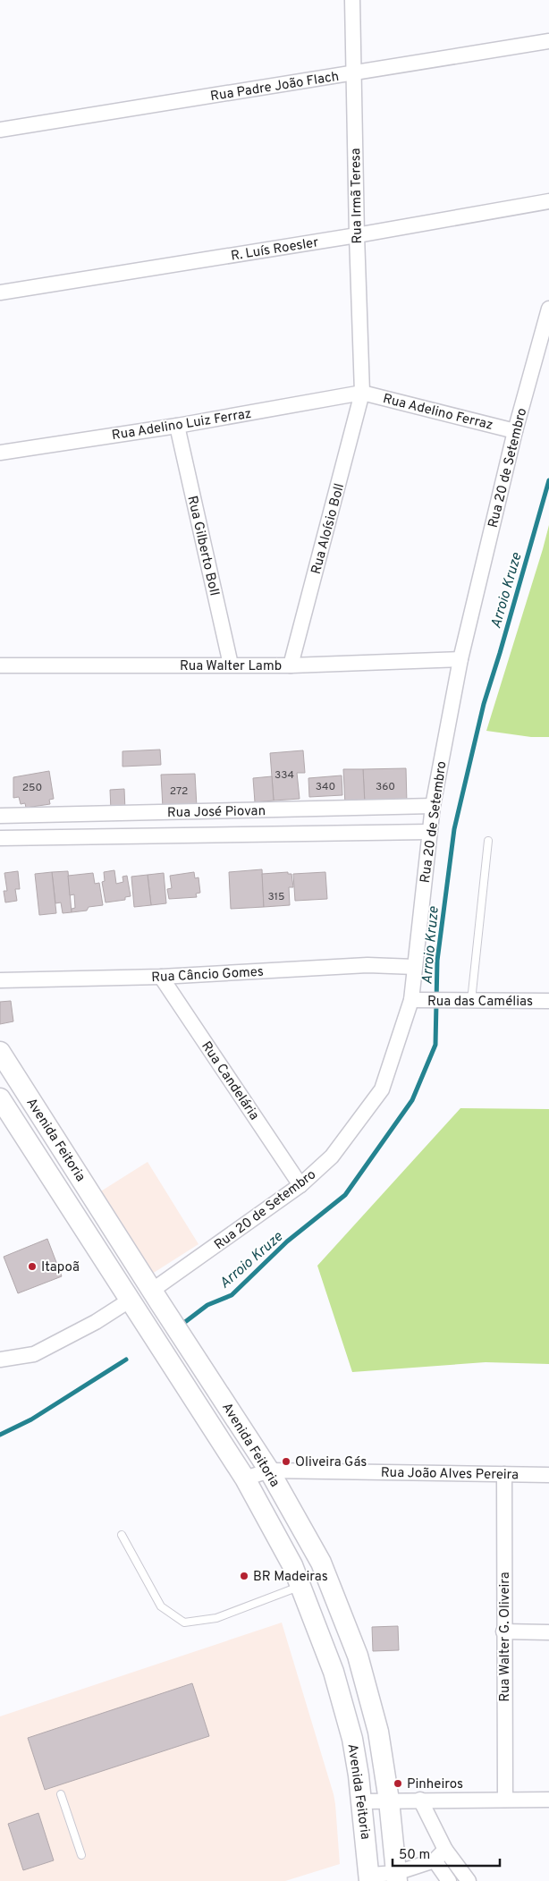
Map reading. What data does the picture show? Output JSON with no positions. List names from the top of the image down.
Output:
{
  "streets": {
    "main road": ["Avenida Feitoria"],
    "street": [
      "Rua Padre João Flach",
      "Rua Irmã Teresa",
      "R. Luís Roesler",
      "Rua Adelino Ferraz",
      "Rua Adelino Luiz Ferraz",
      "Rua 20 de Setembro",
      "Rua Aloísio Boll",
      "Rua Gilberto Boll",
      "Rua Walter Lamb",
      "Rua José Piovan",
      "Rua Câncio Gomes",
      "Rua das Camélias",
      "Rua Candelária",
      "Rua João Alves Pereira",
      "Rua Walter G. Oliveira"
    ]
  },
  "crossings": [
    ["Rua Padre João Flach", "Rua Irmã Teresa"],
    ["Rua Irmã Teresa", "R. Luís Roesler"],
    ["Rua Irmã Teresa", "Rua Adelino Ferraz"],
    ["Rua Irmã Teresa", "Rua Adelino Luiz Ferraz"],
    ["Rua Irmã Teresa", "Rua Aloísio Boll"],
    ["Rua Adelino Ferraz", "Rua Adelino Luiz Ferraz"],
    ["Rua Adelino Ferraz", "Rua 20 de Setembro"],
    ["Rua Adelino Ferraz", "Rua Aloísio Boll"],
    ["Rua Adelino Luiz Ferraz", "Rua Aloísio Boll"],
    ["Rua Adelino Luiz Ferraz", "Rua Gilberto Boll"],
    ["Rua 20 de Setembro", "Rua Walter Lamb"],
    ["Rua 20 de Setembro", "Rua José Piovan"],
    ["Rua 20 de Setembro", "Rua Câncio Gomes"],
    ["Rua 20 de Setembro", "Rua das Camélias"],
    ["Rua 20 de Setembro", "Rua Candelária"],
    ["Rua 20 de Setembro", "Avenida Feitoria"],
    ["Rua Aloísio Boll", "Rua Walter Lamb"],
    ["Rua Gilberto Boll", "Rua Walter Lamb"],
    ["Rua Câncio Gomes", "Rua Candelária"],
    ["Avenida Feitoria", "Rua João Alves Pereira"],
    ["Rua João Alves Pereira", "Rua Walter G. Oliveira"]
  ],
  "water": ["Arroio Kruze"],
  "places": [
    "Itapoã",
    "Oliveira Gás",
    "BR Madeiras",
    "Pinheiros"
  ],
  "house_numbers": [
    "334",
    "340",
    "360",
    "250",
    "272",
    "315"
  ],
  "scale_bar": "50 m"
}
